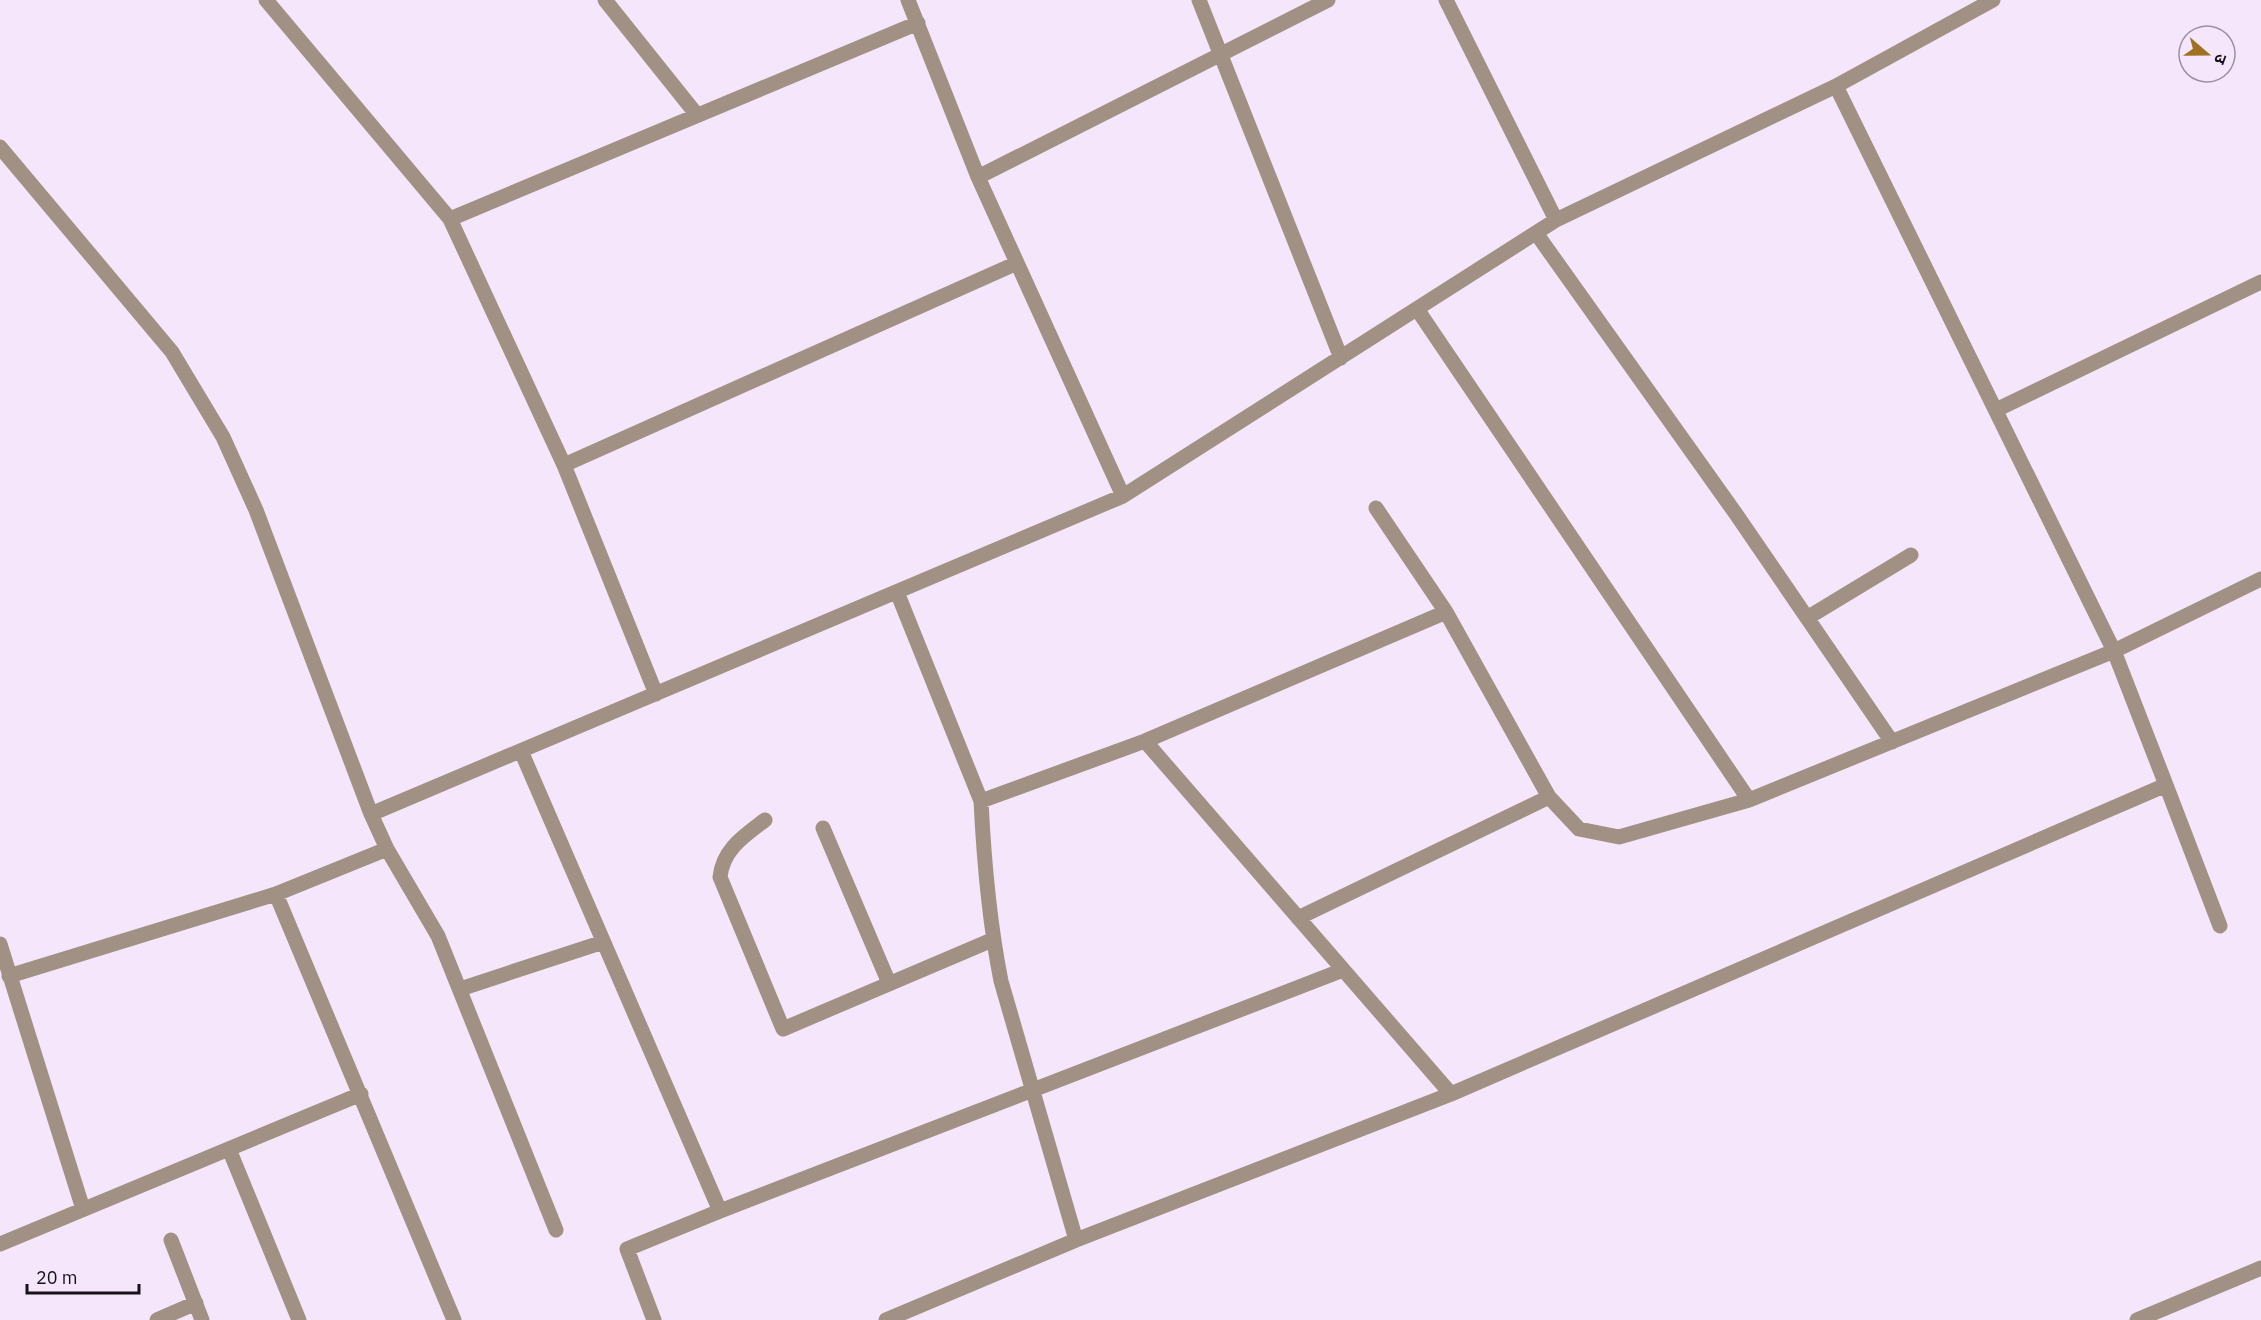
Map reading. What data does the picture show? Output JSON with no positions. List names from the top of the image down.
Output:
{
  "scale_bar": "20 m",
  "north": "right"
}
